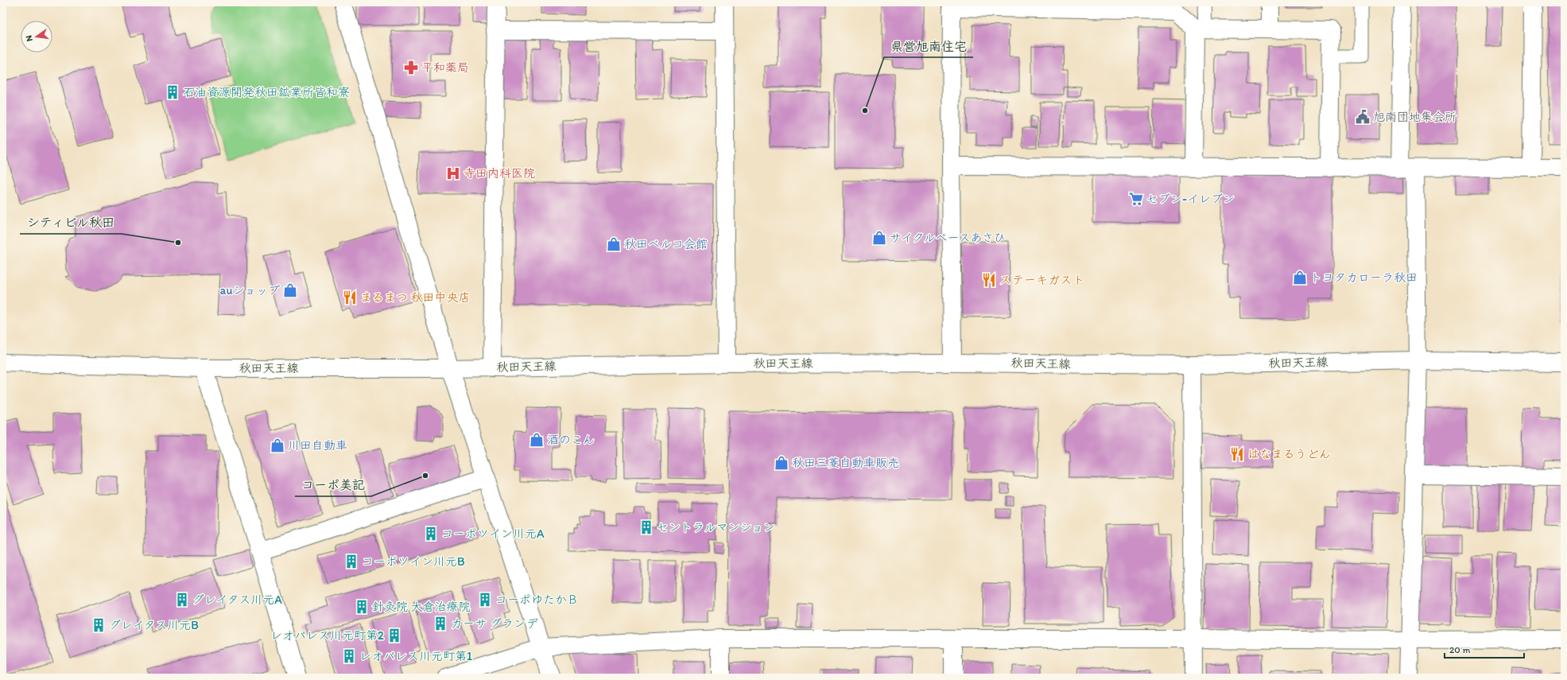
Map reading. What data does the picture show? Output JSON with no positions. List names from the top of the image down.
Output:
{
  "streets": {
    "street": ["秋田天王線"]
  },
  "places": {
    "pharmacy": ["平和薬局"],
    "building": [
      "石油資源開発秋田鉱業所皆和寮",
      "セントラルマンション",
      "コーポツイン川元A",
      "コーポツイン川元B",
      "グレイタス川元A",
      "コーポゆたかＢ",
      "針灸院 大倉治療院",
      "カーサ グランデ",
      "グレイタス川元B",
      "レオパレス川元町第2",
      "レオパレス川元町第1"
    ],
    "other": ["県営旭南住宅", "シティビル秋田", "コーポ美記"],
    "public building": ["旭南団地集会所"],
    "hospital": ["寺田内科医院"],
    "supermarket": ["セブン-イレブン"],
    "shop": [
      "サイクルベースあさひ",
      "秋田ベルコ会館",
      "トヨタカローラ秋田",
      "auショップ",
      "酒のこん",
      "川田自動車",
      "秋田三菱自動車販売"
    ],
    "restaurant": ["ステーキガスト", "まるまつ 秋田中央店", "はなまるうどん"]
  },
  "scale_bar": "20 m",
  "north": "left"
}
